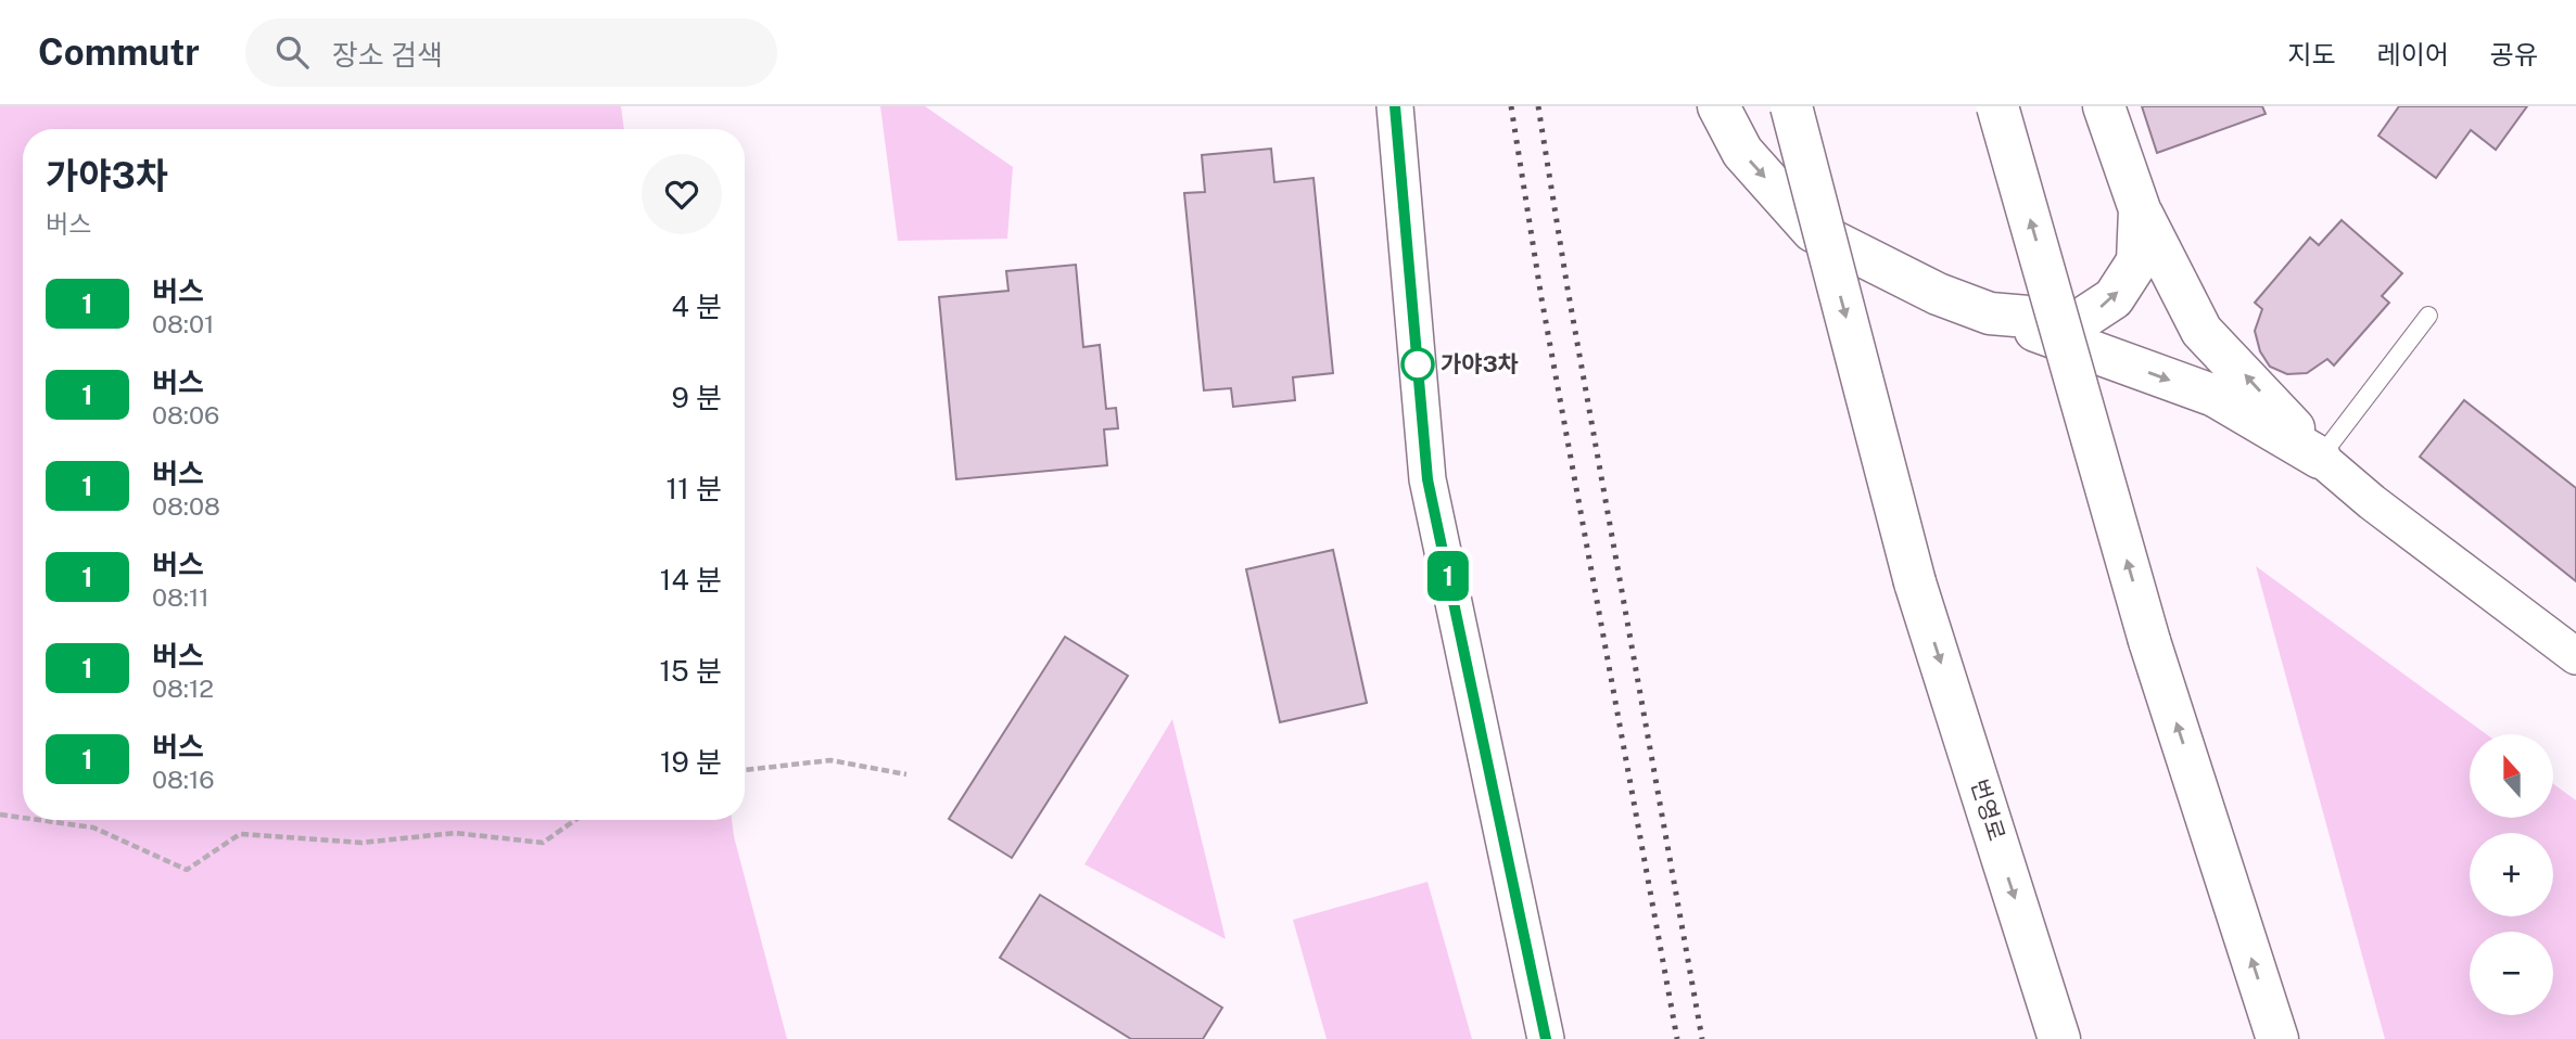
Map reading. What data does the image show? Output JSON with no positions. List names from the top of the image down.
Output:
{
  "streets": {
    "street": ["번영로"]
  },
  "places": ["가야3차"],
  "lines": ["bus line 1"],
  "north": "top",
  "page": {
    "header": "Commutr",
    "search": "장소 검색",
    "nav": ["지도", "레이어", "공유"],
    "on_map": "1",
    "heading": ["가야3차", "버스"],
    "list": [
      {
        "mark": "1",
        "name": "버스",
        "note": "08:01",
        "value": "4 분"
      },
      {
        "mark": "1",
        "name": "버스",
        "note": "08:06",
        "value": "9 분"
      },
      {
        "mark": "1",
        "name": "버스",
        "note": "08:08",
        "value": "11 분"
      },
      {
        "mark": "1",
        "name": "버스",
        "note": "08:11",
        "value": "14 분"
      },
      {
        "mark": "1",
        "name": "버스",
        "note": "08:12",
        "value": "15 분"
      },
      {
        "mark": "1",
        "name": "버스",
        "note": "08:16",
        "value": "19 분"
      }
    ],
    "map_buttons": ["+", "−"]
  }
}
